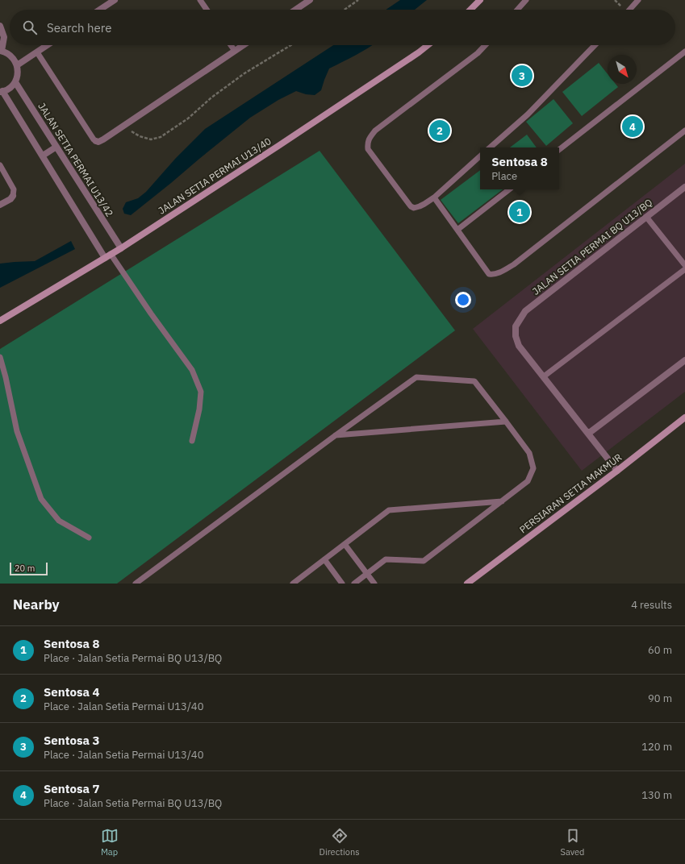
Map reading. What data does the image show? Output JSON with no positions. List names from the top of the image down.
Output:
{
  "streets": {
    "street": [
      "JALAN SETIA PERMAI U13/42",
      "JALAN SETIA PERMAI U13/40",
      "JALAN SETIA PERMAI BQ U13/BQ",
      "PERSIARAN SETIA MAKMUR"
    ]
  },
  "crossings": [
    ["JALAN SETIA PERMAI U13/42", "JALAN SETIA PERMAI U13/40"]
  ],
  "scale_bar": "20 m",
  "north": "bottom right",
  "page": {
    "search": "Search here",
    "pins": [
      "3",
      "4",
      "2",
      "1"
    ],
    "popup": ["Sentosa 8", "Place"],
    "scale": "20 m",
    "heading": ["Nearby", "4 results"],
    "list": [
      {
        "mark": "1",
        "name": "Sentosa 8",
        "note": "Place · Jalan Setia Permai BQ U13/BQ",
        "value": "60 m"
      },
      {
        "mark": "2",
        "name": "Sentosa 4",
        "note": "Place · Jalan Setia Permai U13/40",
        "value": "90 m"
      },
      {
        "mark": "3",
        "name": "Sentosa 3",
        "note": "Place · Jalan Setia Permai U13/40",
        "value": "120 m"
      },
      {
        "mark": "4",
        "name": "Sentosa 7",
        "note": "Place · Jalan Setia Permai BQ U13/BQ",
        "value": "130 m"
      }
    ],
    "nav": ["Map", "Directions", "Saved"]
  }
}
